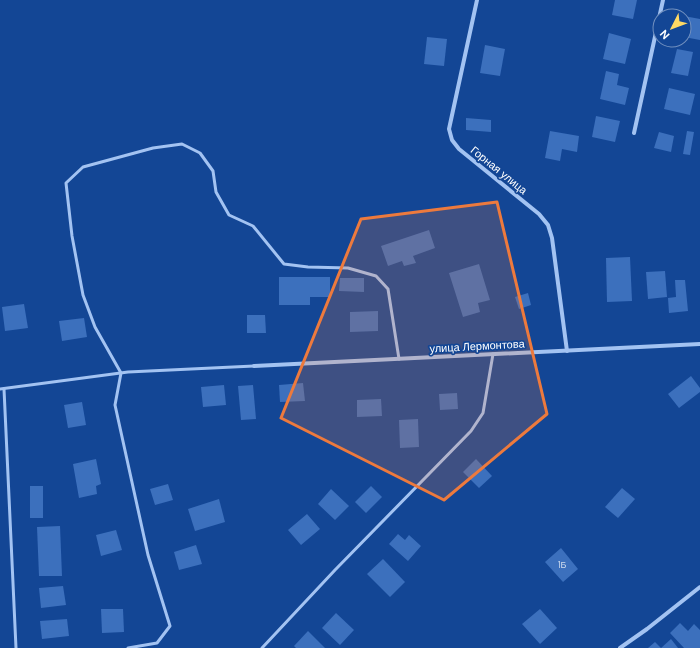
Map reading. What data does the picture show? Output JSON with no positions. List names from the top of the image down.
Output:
{
  "streets": {
    "street": ["Горная улица", "улица Лермонтова"]
  },
  "crossings": [
    ["Горная улица", "улица Лермонтова"]
  ],
  "house_numbers": ["1Б"],
  "north": "bottom left"
}
